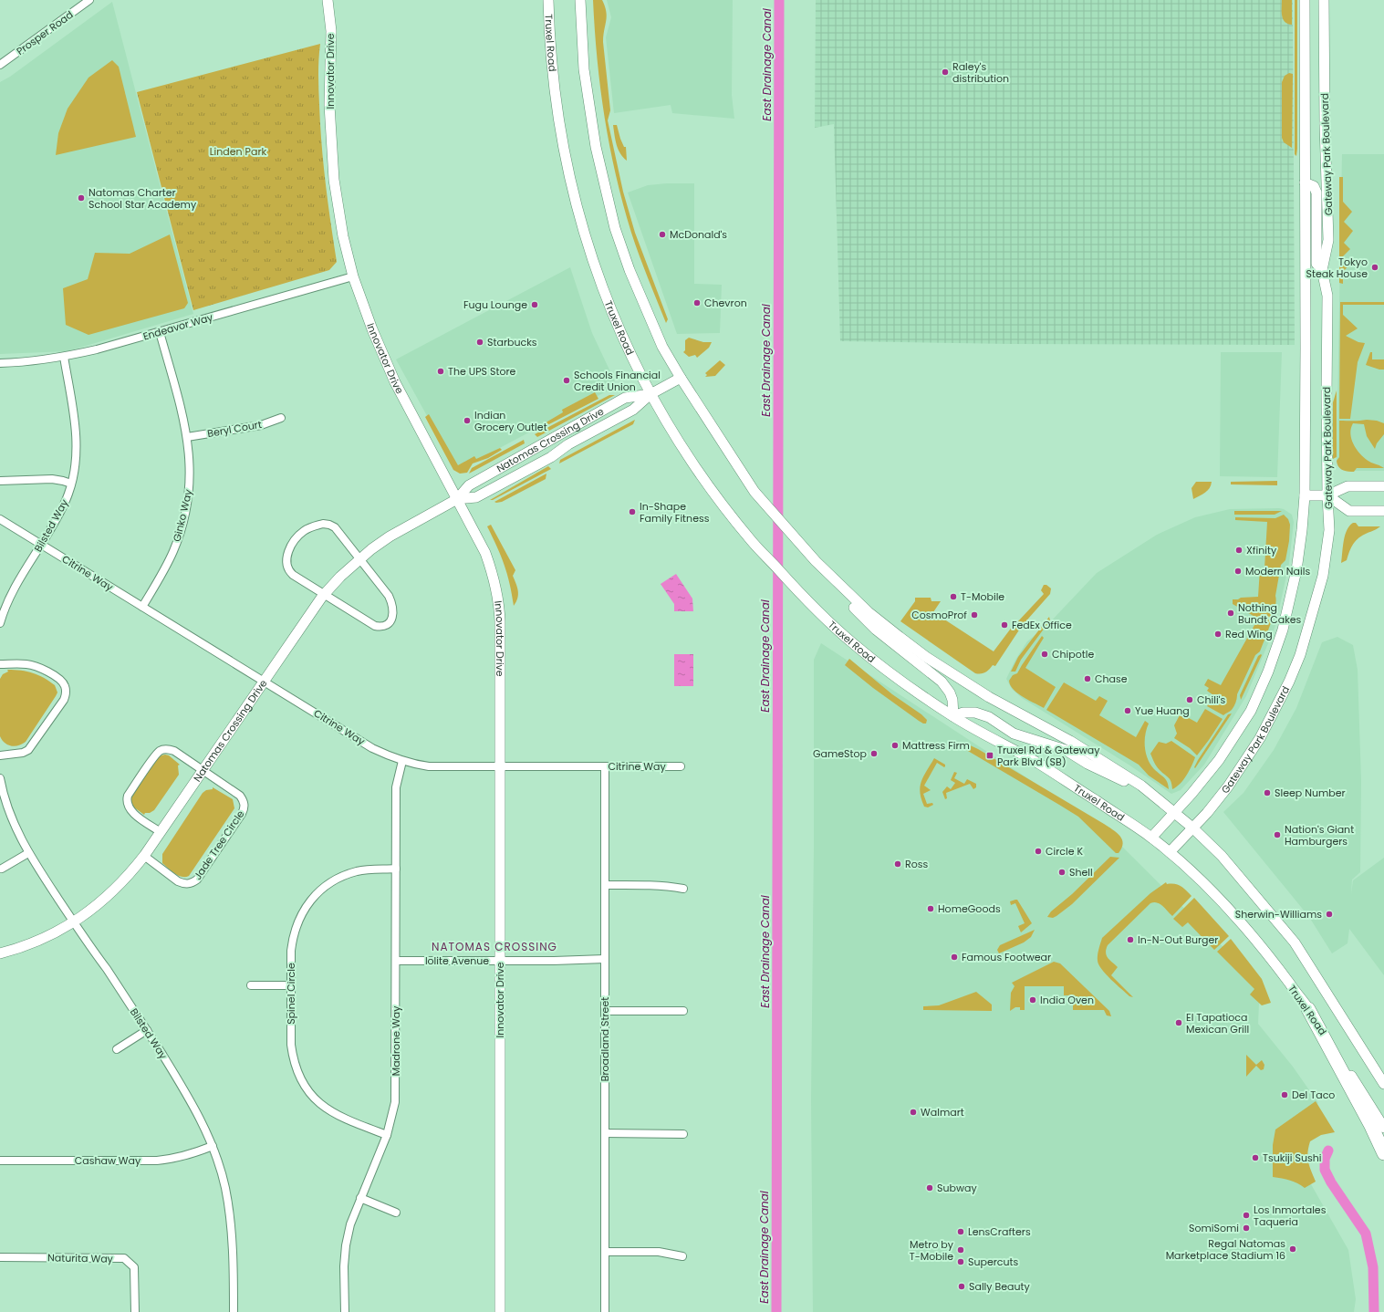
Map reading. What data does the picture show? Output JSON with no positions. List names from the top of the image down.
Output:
{
  "streets": {
    "street": [
      "Prosper Road",
      "Truxel Road",
      "Innovator Drive",
      "Gateway Park Boulevard",
      "Endeavor Way",
      "Beryl Court",
      "Natomas Crossing Drive",
      "Ginko Way",
      "Bilsted Way",
      "Citrine Way",
      "Jade Tree Circle",
      "Iolite Avenue",
      "Spinel Circle",
      "Broadland Street",
      "Madrone Way",
      "Cashaw Way",
      "Naturita Way"
    ]
  },
  "crossings": [
    ["Truxel Road", "Gateway Park Boulevard"],
    ["Truxel Road", "Natomas Crossing Drive"],
    ["Innovator Drive", "Endeavor Way"],
    ["Innovator Drive", "Natomas Crossing Drive"],
    ["Innovator Drive", "Citrine Way"],
    ["Innovator Drive", "Iolite Avenue"],
    ["Endeavor Way", "Ginko Way"],
    ["Endeavor Way", "Bilsted Way"],
    ["Beryl Court", "Ginko Way"],
    ["Natomas Crossing Drive", "Bilsted Way"],
    ["Natomas Crossing Drive", "Citrine Way"],
    ["Natomas Crossing Drive", "Jade Tree Circle"],
    ["Ginko Way", "Citrine Way"],
    ["Bilsted Way", "Citrine Way"],
    ["Bilsted Way", "Cashaw Way"],
    ["Citrine Way", "Broadland Street"],
    ["Citrine Way", "Madrone Way"],
    ["Iolite Avenue", "Broadland Street"],
    ["Iolite Avenue", "Madrone Way"],
    ["Spinel Circle", "Madrone Way"]
  ],
  "districts": ["NATOMAS CROSSING"],
  "water": ["East Drainage Canal"],
  "parks": ["Linden Park"],
  "places": {
    "other": [
      "Raley's distribution",
      "Natomas Charter School Star Academy",
      "McDonald's",
      "Tokyo Steak House",
      "Chevron",
      "Fugu Lounge",
      "Starbucks",
      "The UPS Store",
      "Schools Financial Credit Union",
      "Indian Grocery Outlet",
      "In-Shape Family Fitness",
      "Xfinity",
      "Modern Nails",
      "T-Mobile",
      "Nothing Bundt Cakes",
      "CosmoProf",
      "FedEx Office",
      "Red Wing",
      "Chipotle",
      "Chase",
      "Chili's",
      "Yue Huang",
      "Mattress Firm",
      "GameStop",
      "Sleep Number",
      "Nation's Giant Hamburgers",
      "Circle K",
      "Ross",
      "Shell",
      "HomeGoods",
      "Sherwin-Williams",
      "In-N-Out Burger",
      "Famous Footwear",
      "India Oven",
      "El Tapatioca Mexican Grill",
      "Del Taco",
      "Walmart",
      "Tsukiji Sushi",
      "Subway",
      "Los Inmortales Taqueria",
      "SomiSomi",
      "LensCrafters",
      "Regal Natomas Marketplace Stadium 16",
      "Metro by T-Mobile",
      "Supercuts",
      "Sally Beauty"
    ],
    "transit": ["Truxel Rd & Gateway Park Blvd (SB)"]
  }
}
